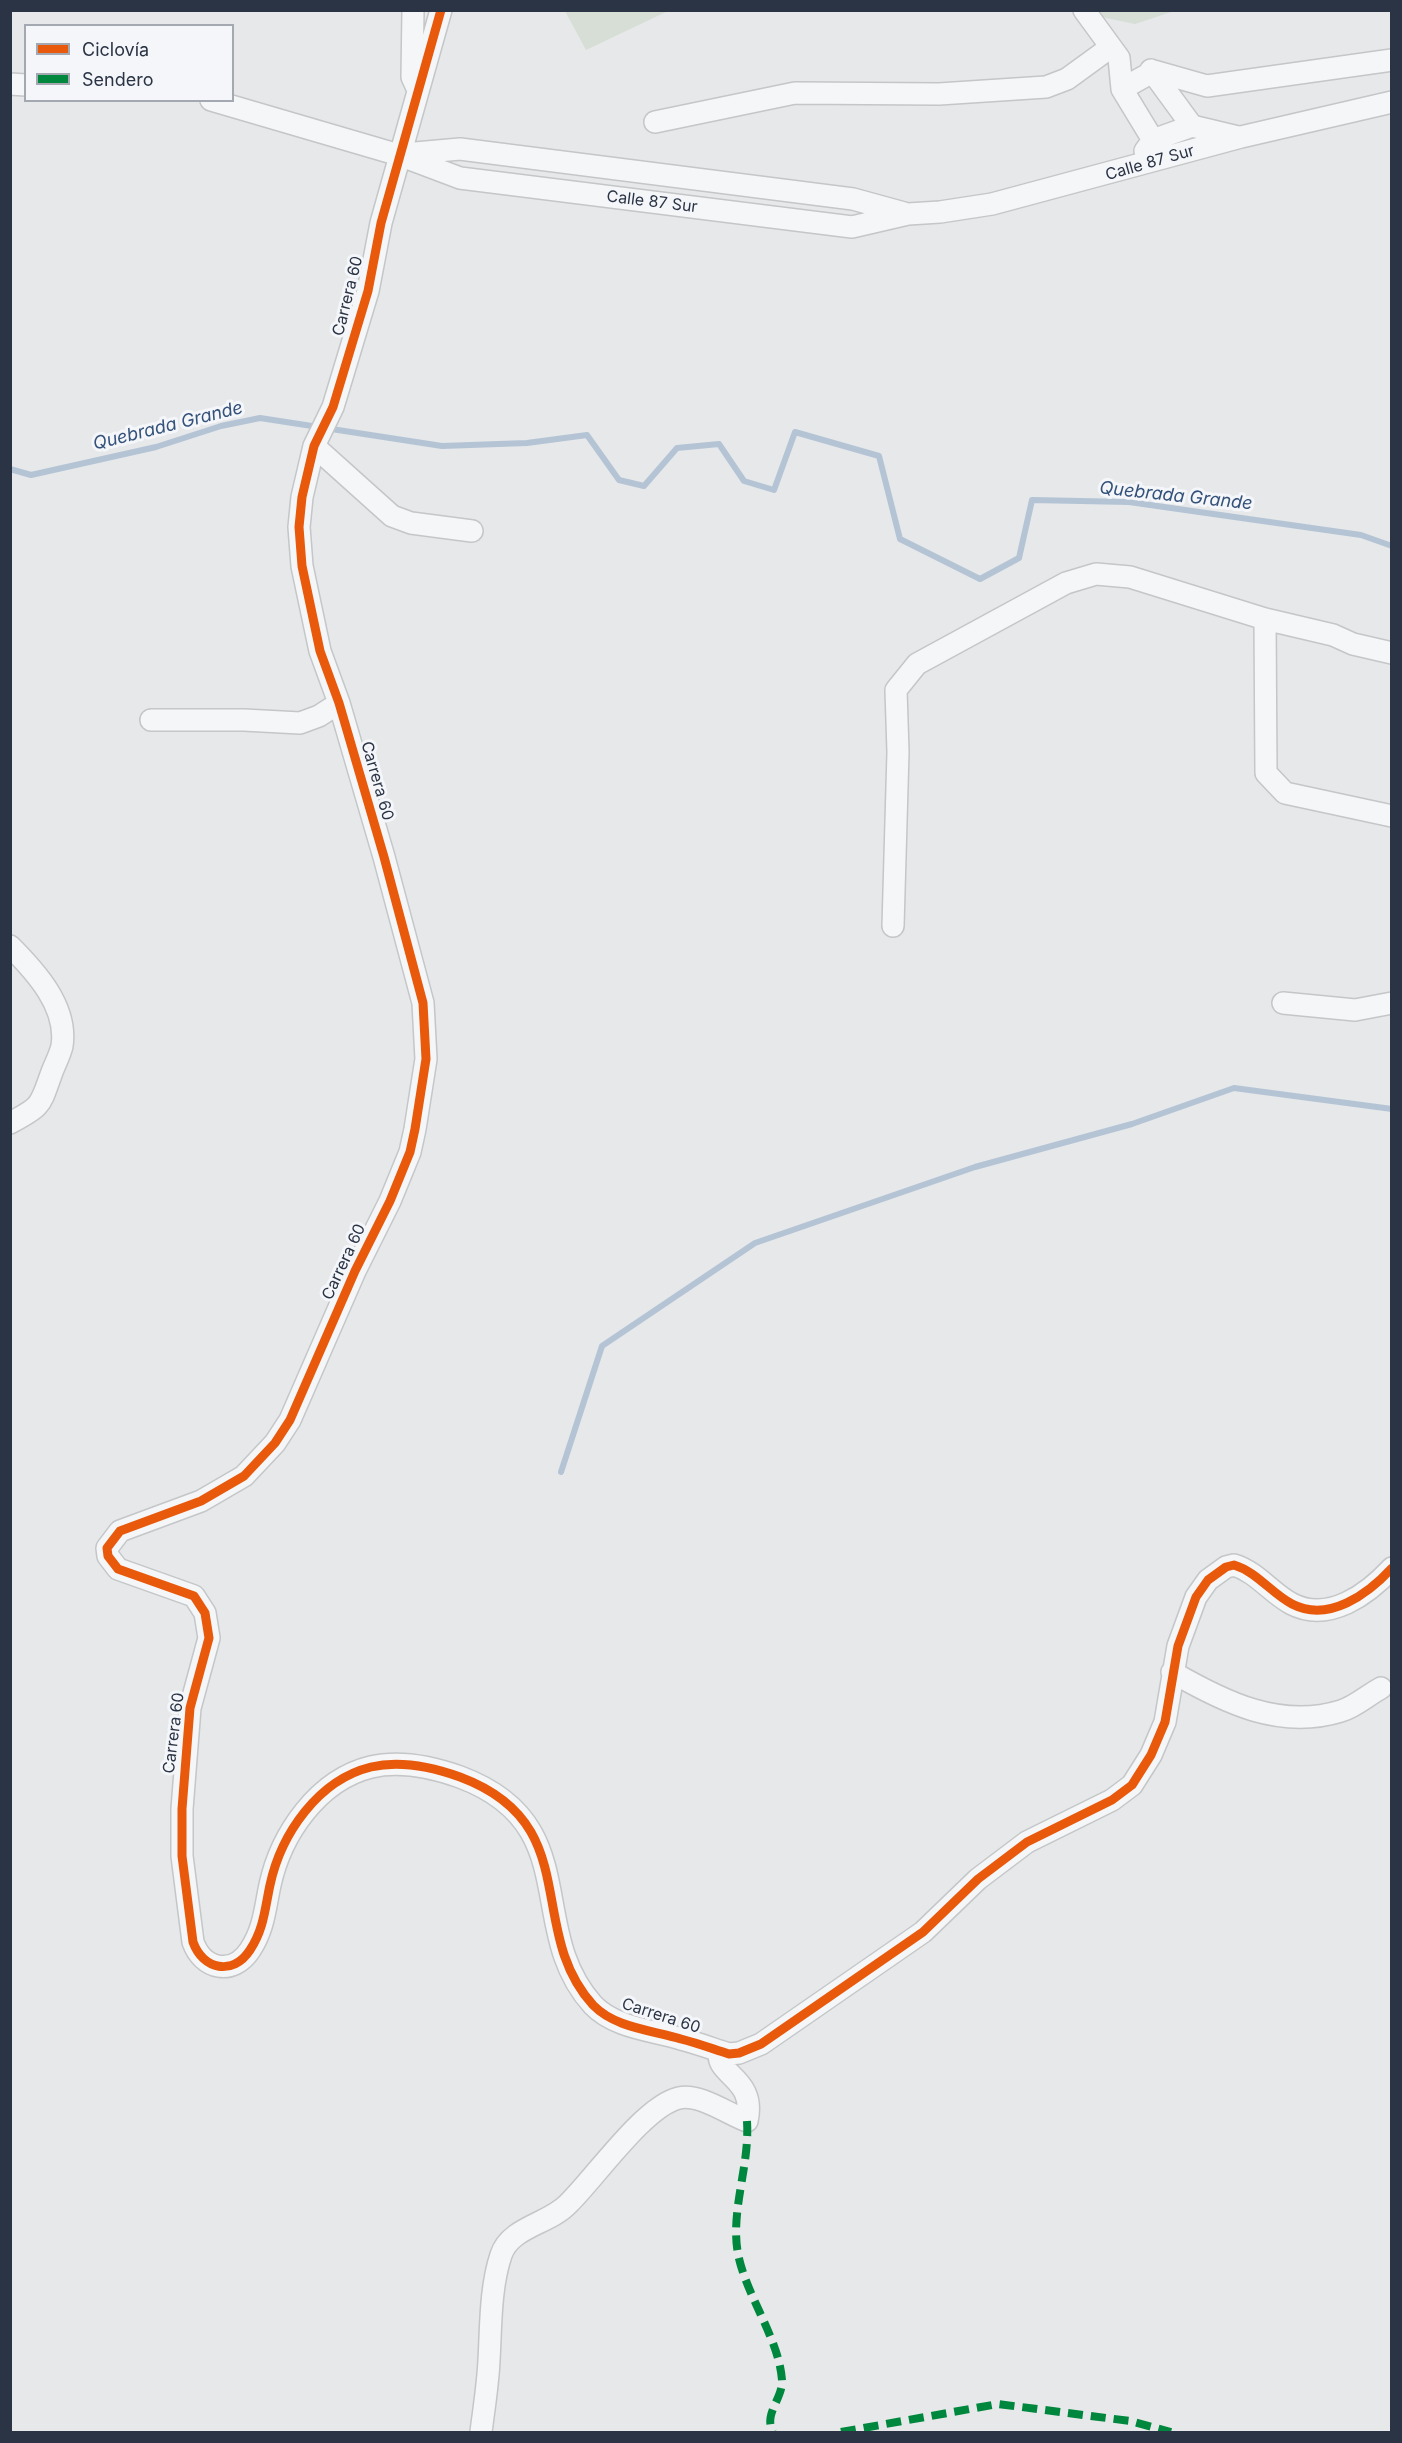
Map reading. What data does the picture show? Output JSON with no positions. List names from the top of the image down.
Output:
{
  "streets": {
    "street": ["Calle 87 Sur", "Carrera 60"]
  },
  "crossings": [
    ["Calle 87 Sur", "Carrera 60"]
  ],
  "water": ["Quebrada Grande"],
  "legend": ["Ciclovía", "Sendero"]
}
